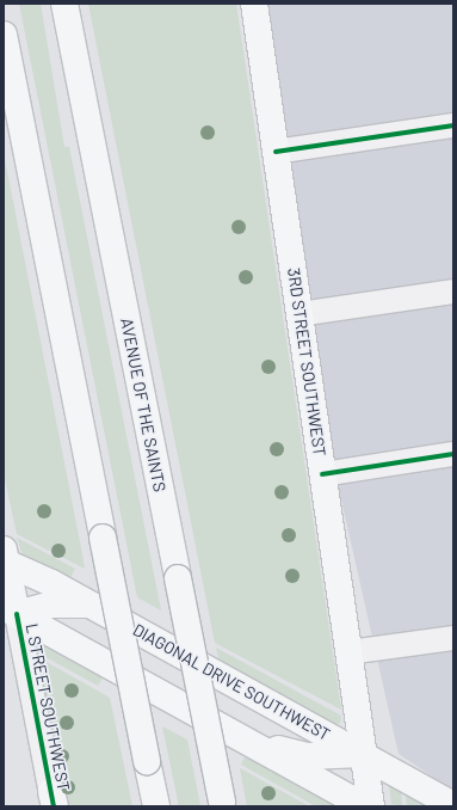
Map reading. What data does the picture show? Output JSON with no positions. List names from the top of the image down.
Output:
{
  "streets": {
    "main road": [
      "3RD STREET SOUTHWEST",
      "AVENUE OF THE SAINTS",
      "DIAGONAL DRIVE SOUTHWEST",
      "L STREET SOUTHWEST"
    ]
  },
  "crossings": [
    ["3RD STREET SOUTHWEST", "DIAGONAL DRIVE SOUTHWEST"],
    ["DIAGONAL DRIVE SOUTHWEST", "L STREET SOUTHWEST"]
  ]
}
